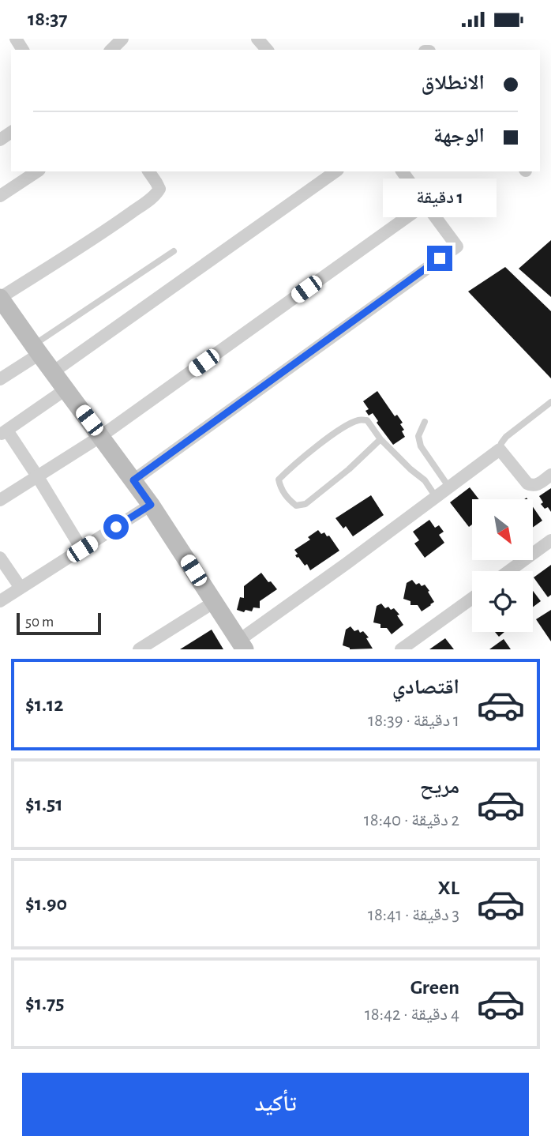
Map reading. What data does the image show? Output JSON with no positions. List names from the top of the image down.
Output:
{
  "scale_bar": "50 m",
  "north": "bottom right",
  "page": {
    "status": "18:37",
    "banner": ["الانطلاق", "الوجهة"],
    "bubble": "1 دقيقة",
    "scale": "50 m",
    "list": [
      {
        "name": "اقتصادي",
        "note": "1 دقيقة · 18:39",
        "value": "$1.12"
      },
      {
        "name": "مريح",
        "note": "2 دقيقة · 18:40",
        "value": "$1.51"
      },
      {
        "name": "XL",
        "note": "3 دقيقة · 18:41",
        "value": "$1.90"
      },
      {
        "name": "Green",
        "note": "4 دقيقة · 18:42",
        "value": "$1.75"
      }
    ],
    "buttons": "تأكيد"
  }
}
